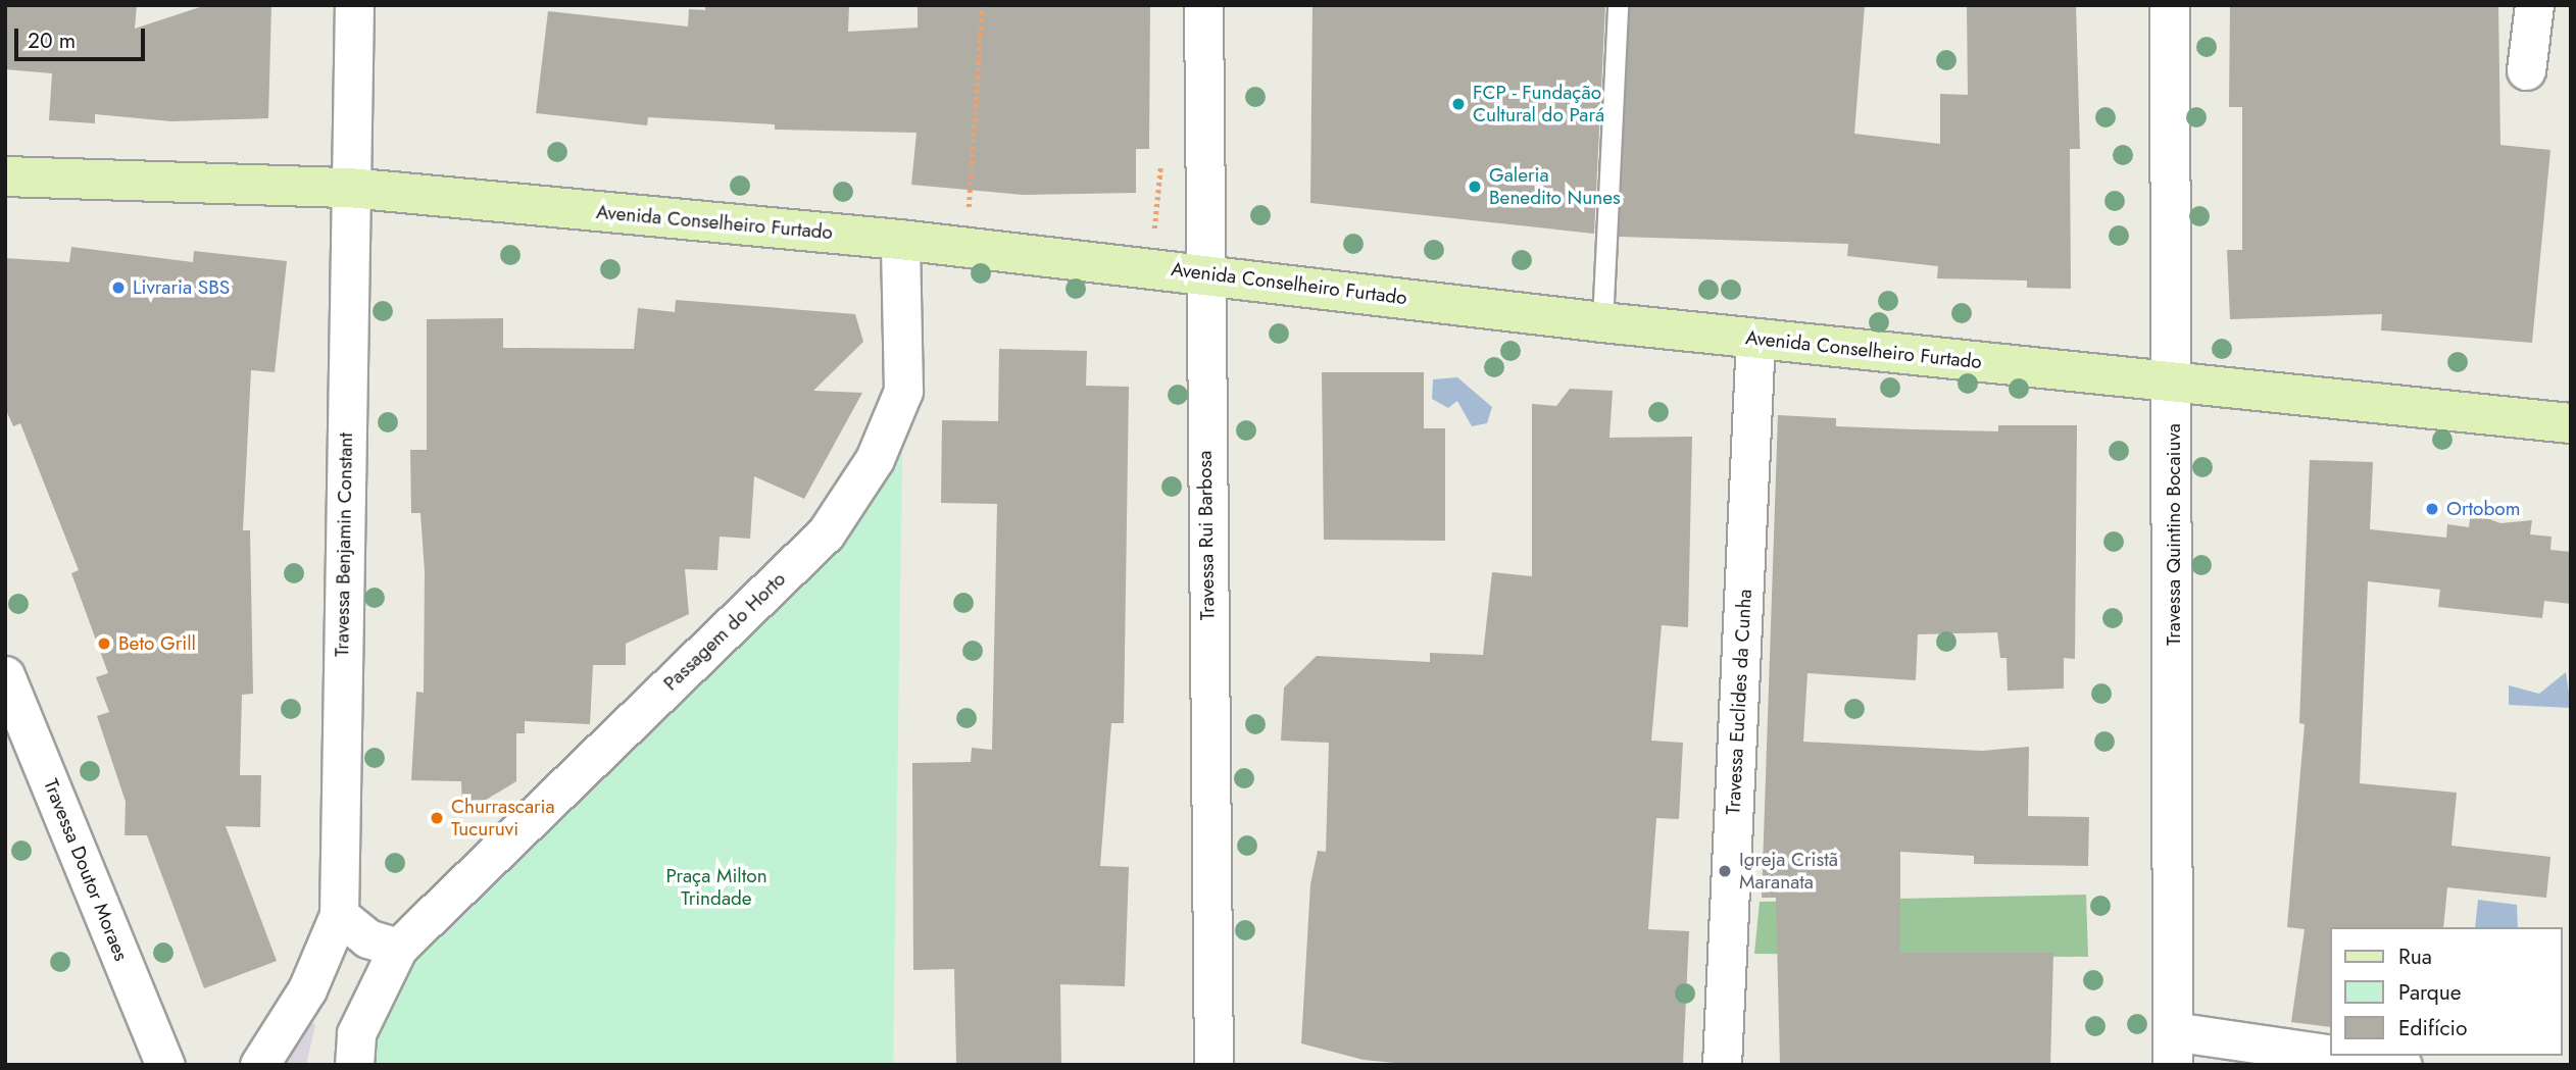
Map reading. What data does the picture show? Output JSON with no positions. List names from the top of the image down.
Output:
{
  "streets": {
    "main road": ["Avenida Conselheiro Furtado"],
    "street": [
      "Travessa Quintino Bocaiuva",
      "Travessa Rui Barbosa",
      "Travessa Benjamin Constant",
      "Passagem do Horto",
      "Travessa Euclides da Cunha",
      "Travessa Doutor Moraes"
    ]
  },
  "crossings": [
    ["Avenida Conselheiro Furtado", "Travessa Quintino Bocaiuva"],
    ["Avenida Conselheiro Furtado", "Travessa Rui Barbosa"],
    ["Avenida Conselheiro Furtado", "Travessa Benjamin Constant"],
    ["Avenida Conselheiro Furtado", "Passagem do Horto"],
    ["Avenida Conselheiro Furtado", "Travessa Euclides da Cunha"]
  ],
  "parks": ["Praça Milton Trindade"],
  "places": [
    "FCP - Fundação Cultural do Pará",
    "Galeria Benedito Nunes",
    "Livraria SBS",
    "Ortobom",
    "Beto Grill",
    "Churrascaria Tucuruvi",
    "Igreja Cristã Maranata"
  ],
  "legend": ["Rua", "Parque", "Edifício"],
  "scale_bar": "20 m"
}
